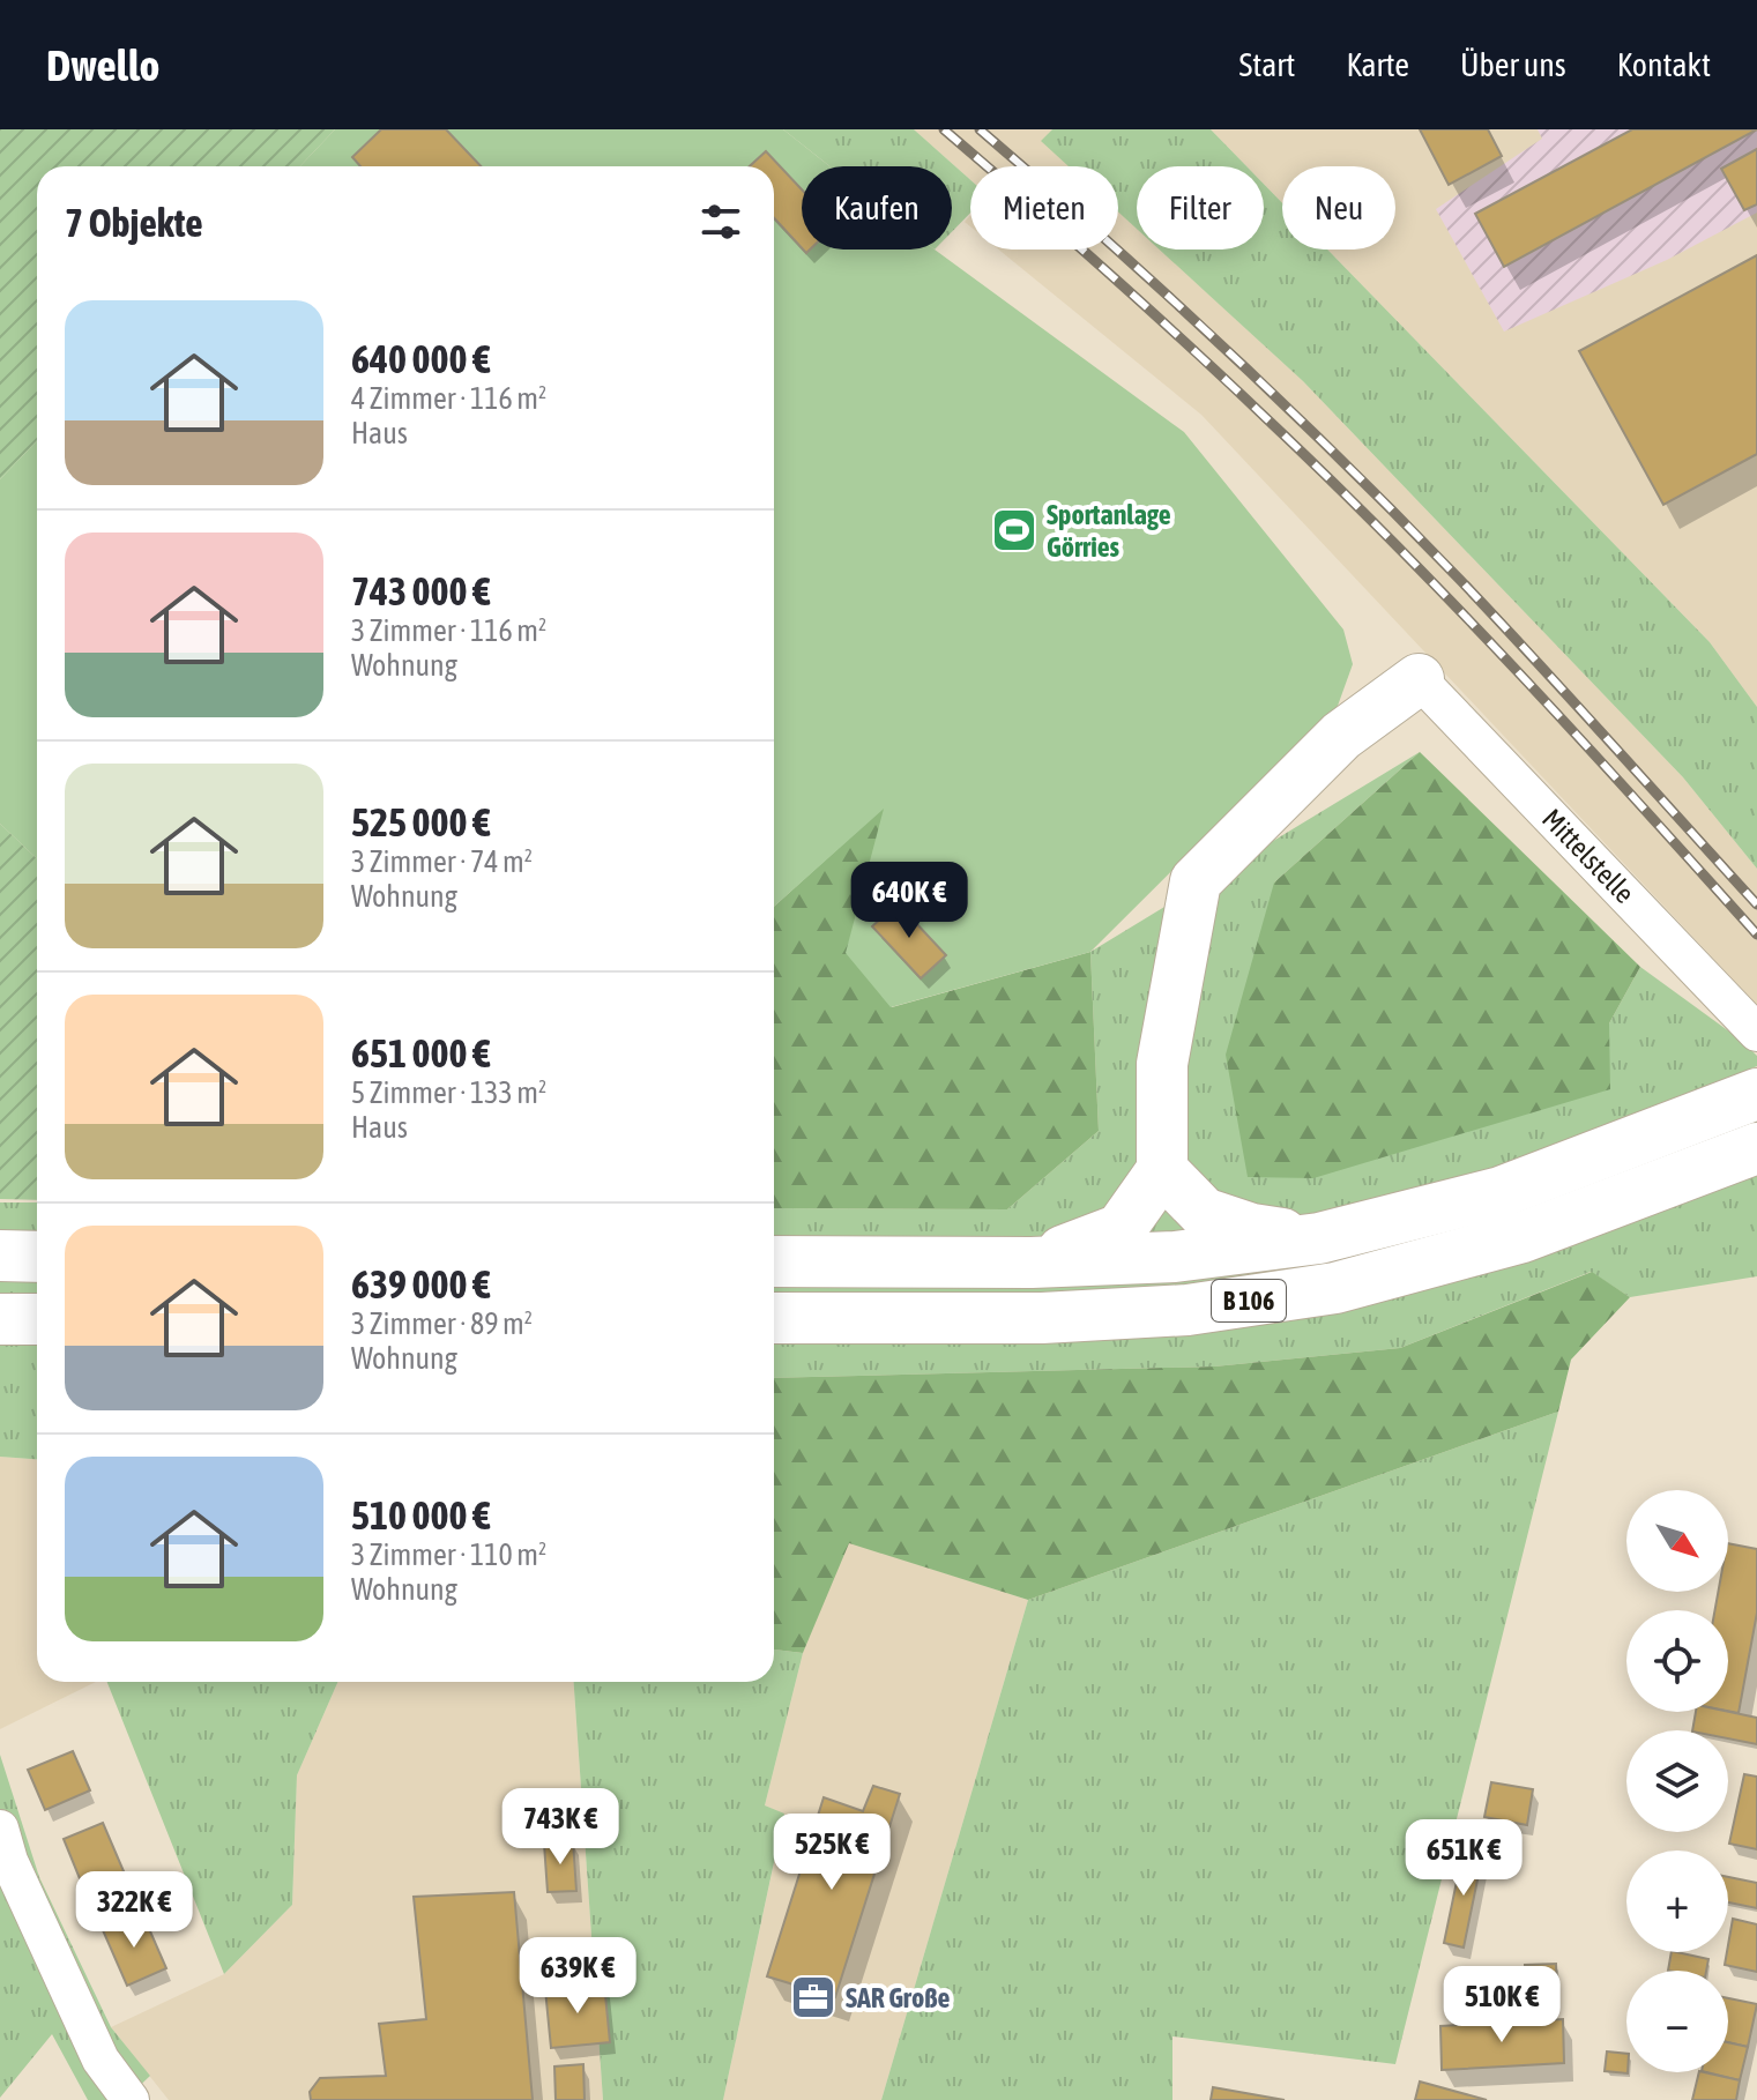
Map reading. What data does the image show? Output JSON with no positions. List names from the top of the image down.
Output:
{
  "streets": {
    "highway": ["B 106"],
    "street": ["Mittelstelle"]
  },
  "places": {
    "sports": ["Sportanlage Görries"],
    "office": ["SAR Große"]
  },
  "north": "bottom right",
  "page": {
    "header": "Dwello",
    "nav": [
      "Start",
      "Karte",
      "Über uns",
      "Kontakt"
    ],
    "chip": [
      "Kaufen",
      "Mieten",
      "Filter",
      "Neu"
    ],
    "heading": "7 Objekte",
    "list": [
      {
        "name": "640 000 €",
        "note": "4 Zimmer · 116 m² · Haus"
      },
      {
        "name": "743 000 €",
        "note": "3 Zimmer · 116 m² · Wohnung"
      },
      {
        "name": "525 000 €",
        "note": "3 Zimmer · 74 m² · Wohnung"
      },
      {
        "name": "651 000 €",
        "note": "5 Zimmer · 133 m² · Haus"
      },
      {
        "name": "639 000 €",
        "note": "3 Zimmer · 89 m² · Wohnung"
      },
      {
        "name": "510 000 €",
        "note": "3 Zimmer · 110 m² · Wohnung"
      }
    ],
    "price": [
      "640K €",
      "743K €",
      "525K €",
      "651K €",
      "322K €",
      "639K €",
      "510K €"
    ],
    "map_buttons": ["+", "−"]
  }
}
